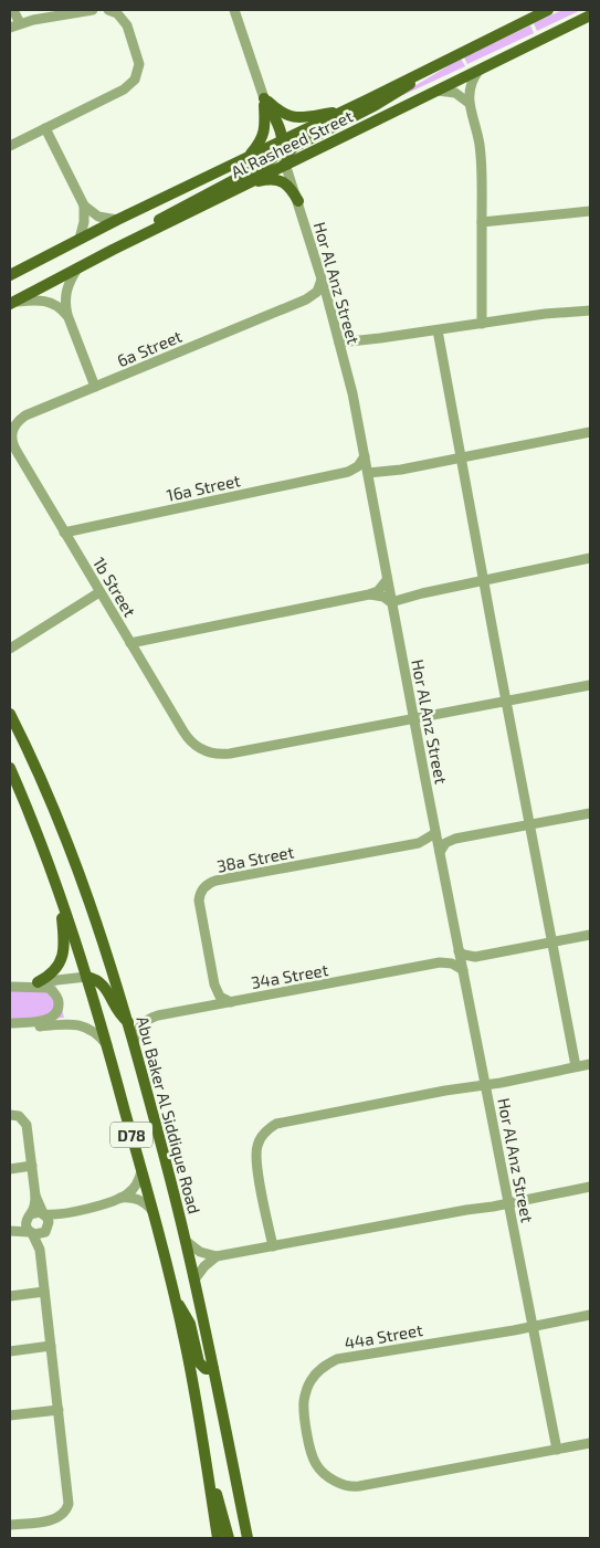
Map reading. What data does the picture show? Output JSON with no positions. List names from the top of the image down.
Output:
{
  "streets": {
    "main road": ["Al Rasheed Street", "Abu Baker Al Siddique Road", "D78"],
    "street": [
      "Hor Al Anz Street",
      "6a Street",
      "16a Street",
      "1b Street",
      "38a Street",
      "34a Street",
      "44a Street"
    ]
  },
  "crossings": [
    ["Al Rasheed Street", "Hor Al Anz Street"],
    ["Hor Al Anz Street", "6a Street"],
    ["Hor Al Anz Street", "1b Street"],
    ["Hor Al Anz Street", "38a Street"],
    ["Hor Al Anz Street", "34a Street"],
    ["Hor Al Anz Street", "44a Street"],
    ["6a Street", "1b Street"],
    ["16a Street", "1b Street"],
    ["38a Street", "34a Street"],
    ["34a Street", "Abu Baker Al Siddique Road"]
  ]
}
